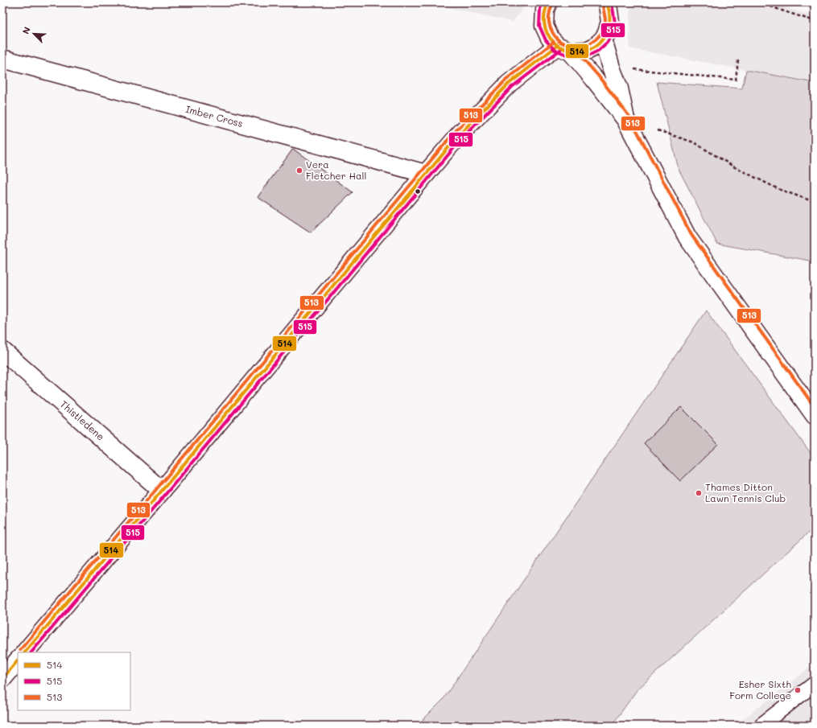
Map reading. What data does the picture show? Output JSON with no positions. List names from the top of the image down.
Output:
{
  "streets": {
    "street": ["Imber Cross", "Thistledene"]
  },
  "places": ["Vera Fletcher Hall", "Thames Ditton Lawn Tennis Club", "Esher Sixth Form College"],
  "lines": ["transit line 514", "transit line 515", "transit line 513"],
  "legend": ["514", "515", "513"],
  "north": "top left"
}
